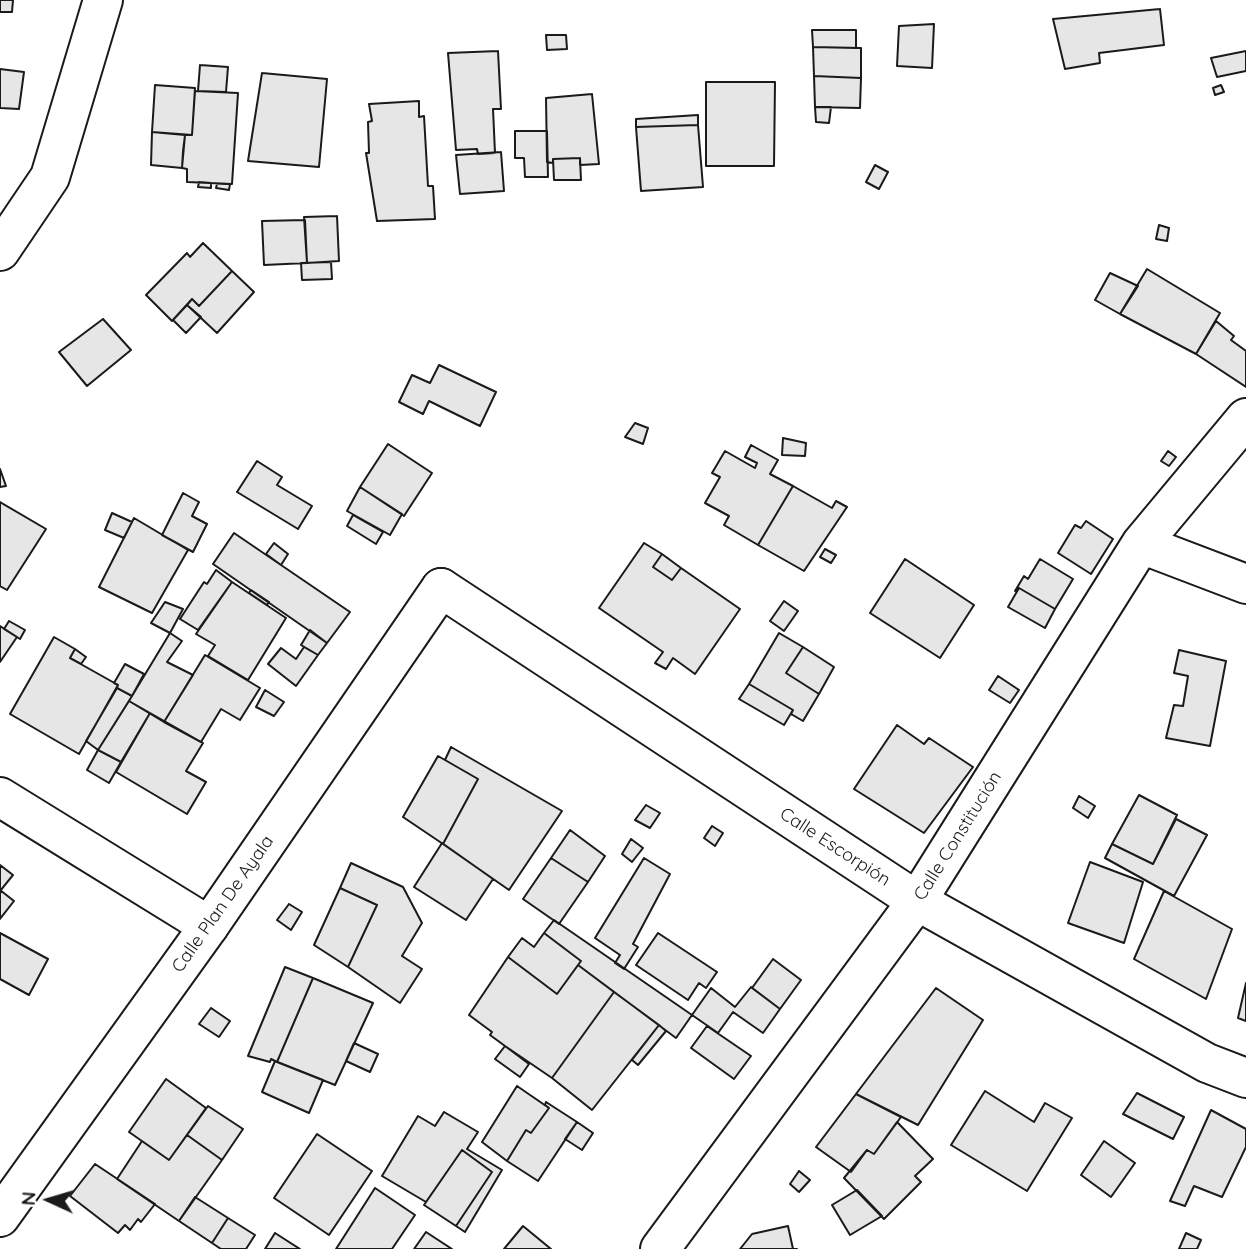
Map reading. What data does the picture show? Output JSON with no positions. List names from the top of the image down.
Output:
{
  "streets": {
    "street": ["Calle Constitución", "Calle Escorpión", "Calle Plan De Ayala"]
  },
  "crossings": [
    ["Calle Constitución", "Calle Escorpión"],
    ["Calle Escorpión", "Calle Plan De Ayala"]
  ],
  "north": "left"
}
